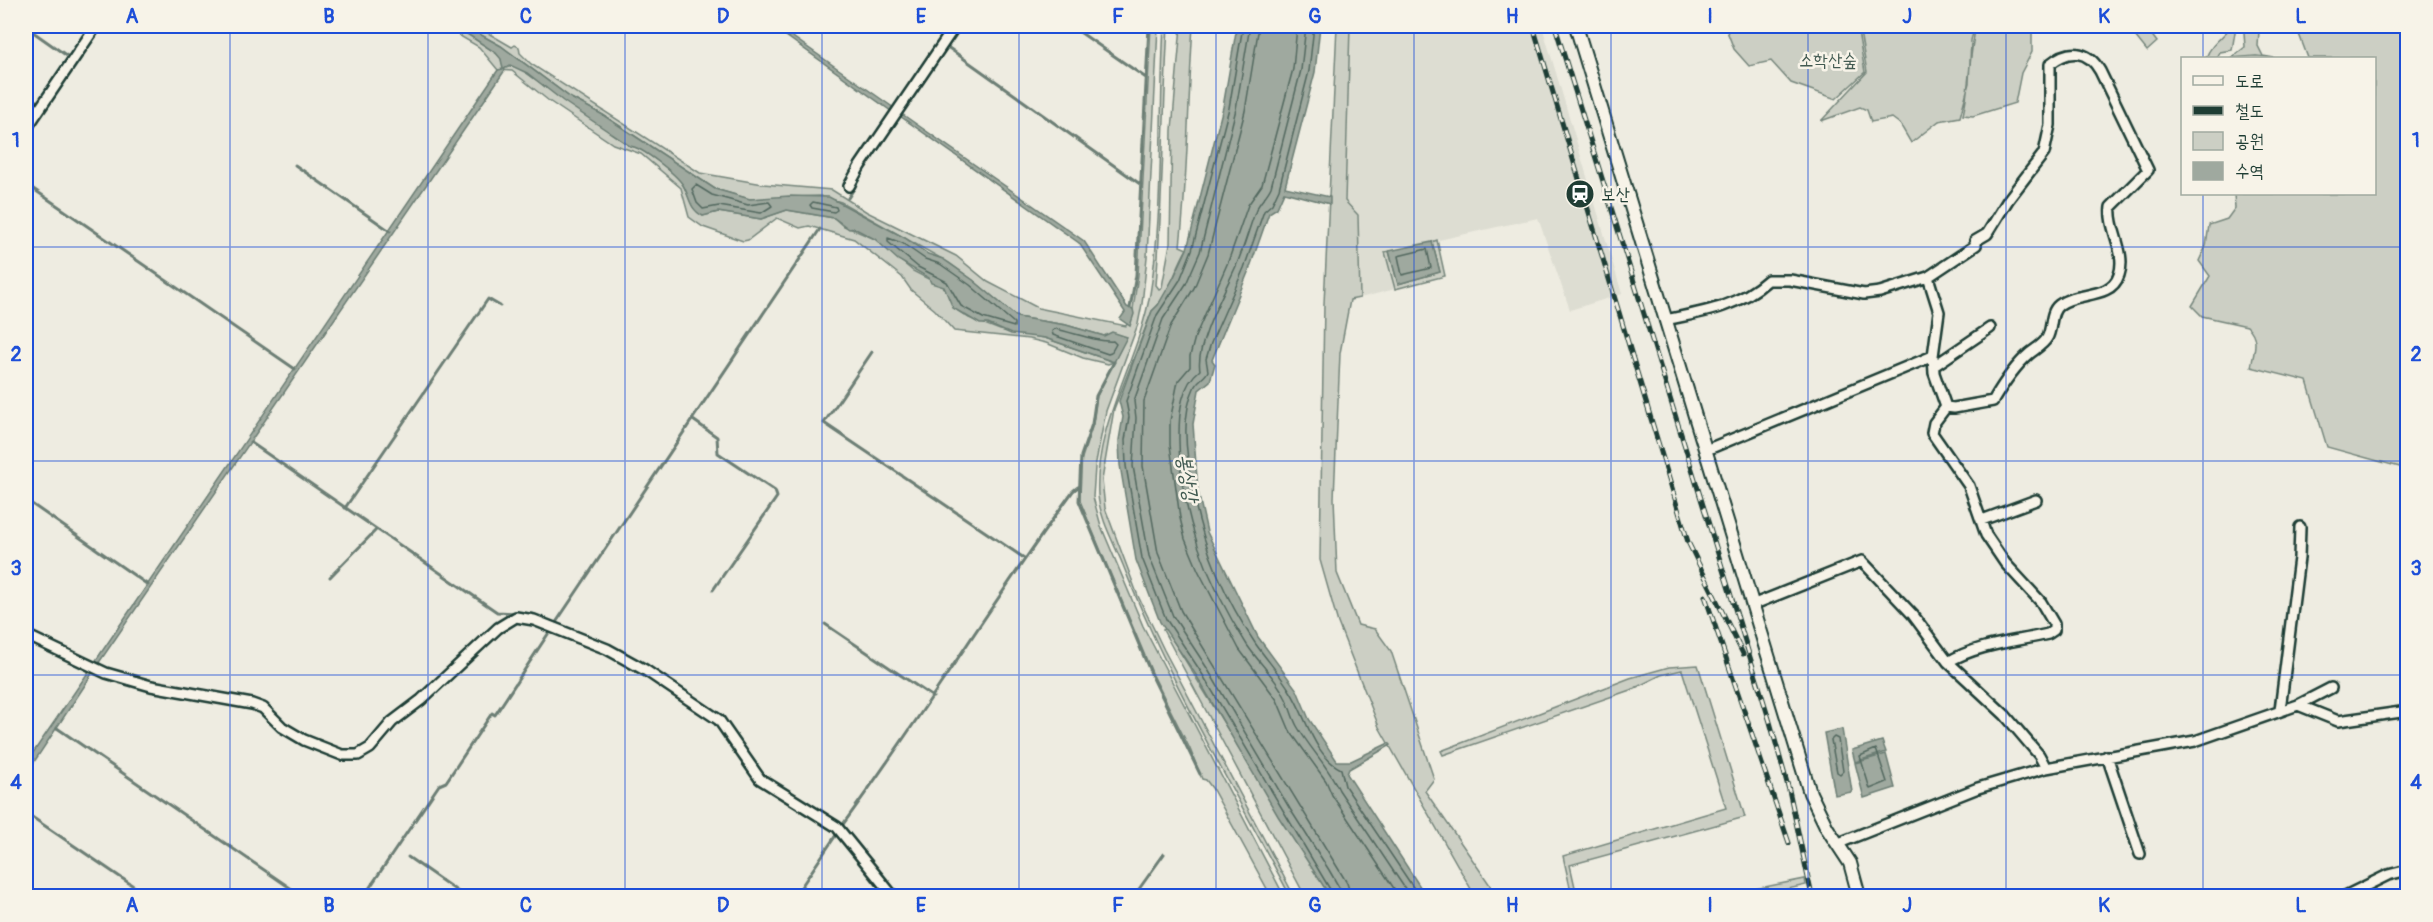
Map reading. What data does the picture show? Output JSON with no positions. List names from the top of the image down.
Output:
{
  "water": ["봉상강"],
  "parks": ["소학산숲"],
  "places": {
    "station": ["보산"]
  },
  "legend": [
    "도로",
    "철도",
    "공원",
    "수역"
  ],
  "grid": {
    "columns": [
      "A",
      "B",
      "C",
      "D",
      "E",
      "F",
      "G",
      "H",
      "I",
      "J",
      "K",
      "L"
    ],
    "rows": [
      "1",
      "2",
      "3",
      "4"
    ]
  }
}
